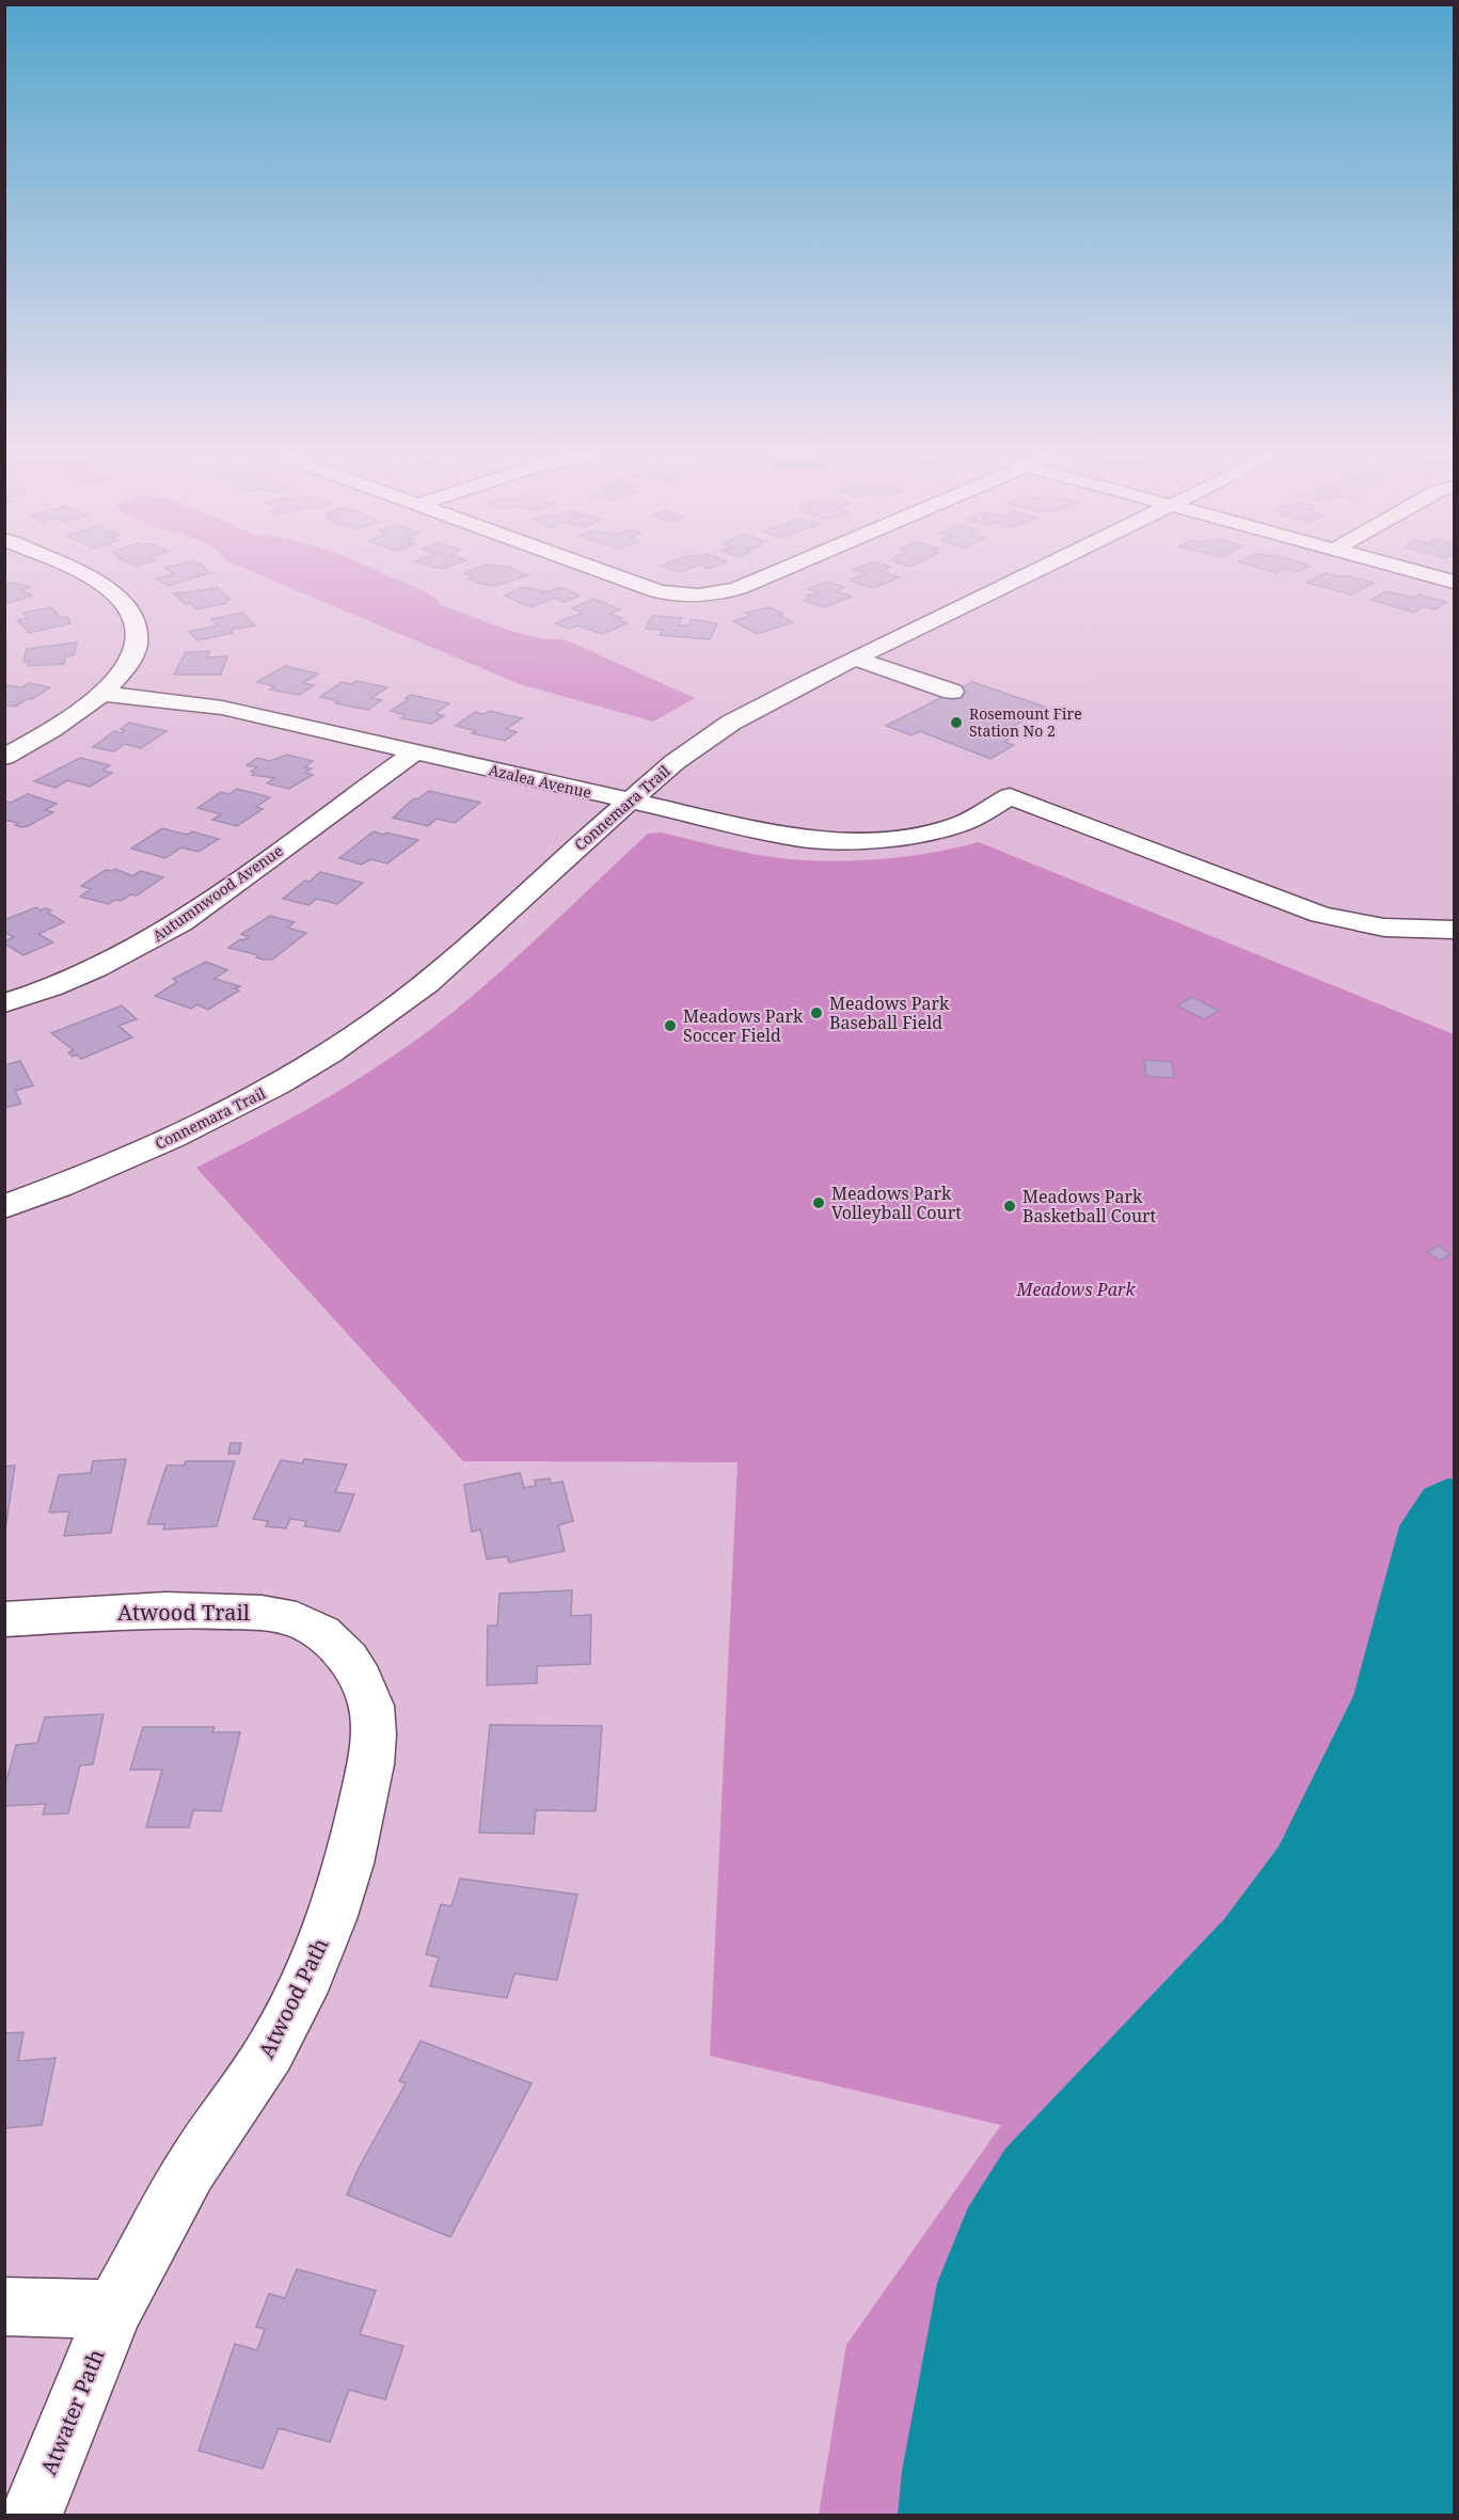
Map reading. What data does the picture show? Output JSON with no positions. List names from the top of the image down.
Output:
{
  "streets": {
    "street": [
      "Azalea Avenue",
      "Connemara Trail",
      "Autumnwood Avenue",
      "Atwood Trail",
      "Atwood Path",
      "Atwater Path"
    ]
  },
  "crossings": [
    ["Azalea Avenue", "Connemara Trail"],
    ["Azalea Avenue", "Autumnwood Avenue"],
    ["Atwood Trail", "Atwood Path"],
    ["Atwood Path", "Atwater Path"]
  ],
  "parks": ["Meadows Park"],
  "places": [
    "Rosemount Fire Station No 2",
    "Meadows Park Baseball Field",
    "Meadows Park Soccer Field",
    "Meadows Park Volleyball Court",
    "Meadows Park Basketball Court"
  ]
}
